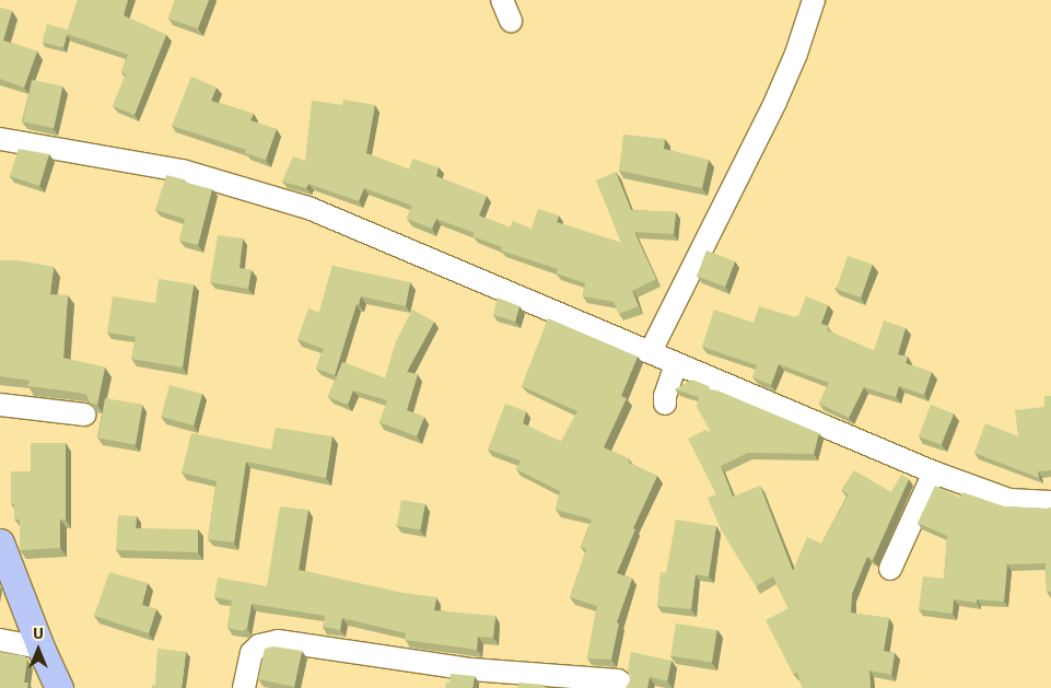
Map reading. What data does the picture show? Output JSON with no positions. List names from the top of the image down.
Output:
{
  "north": "top"
}
